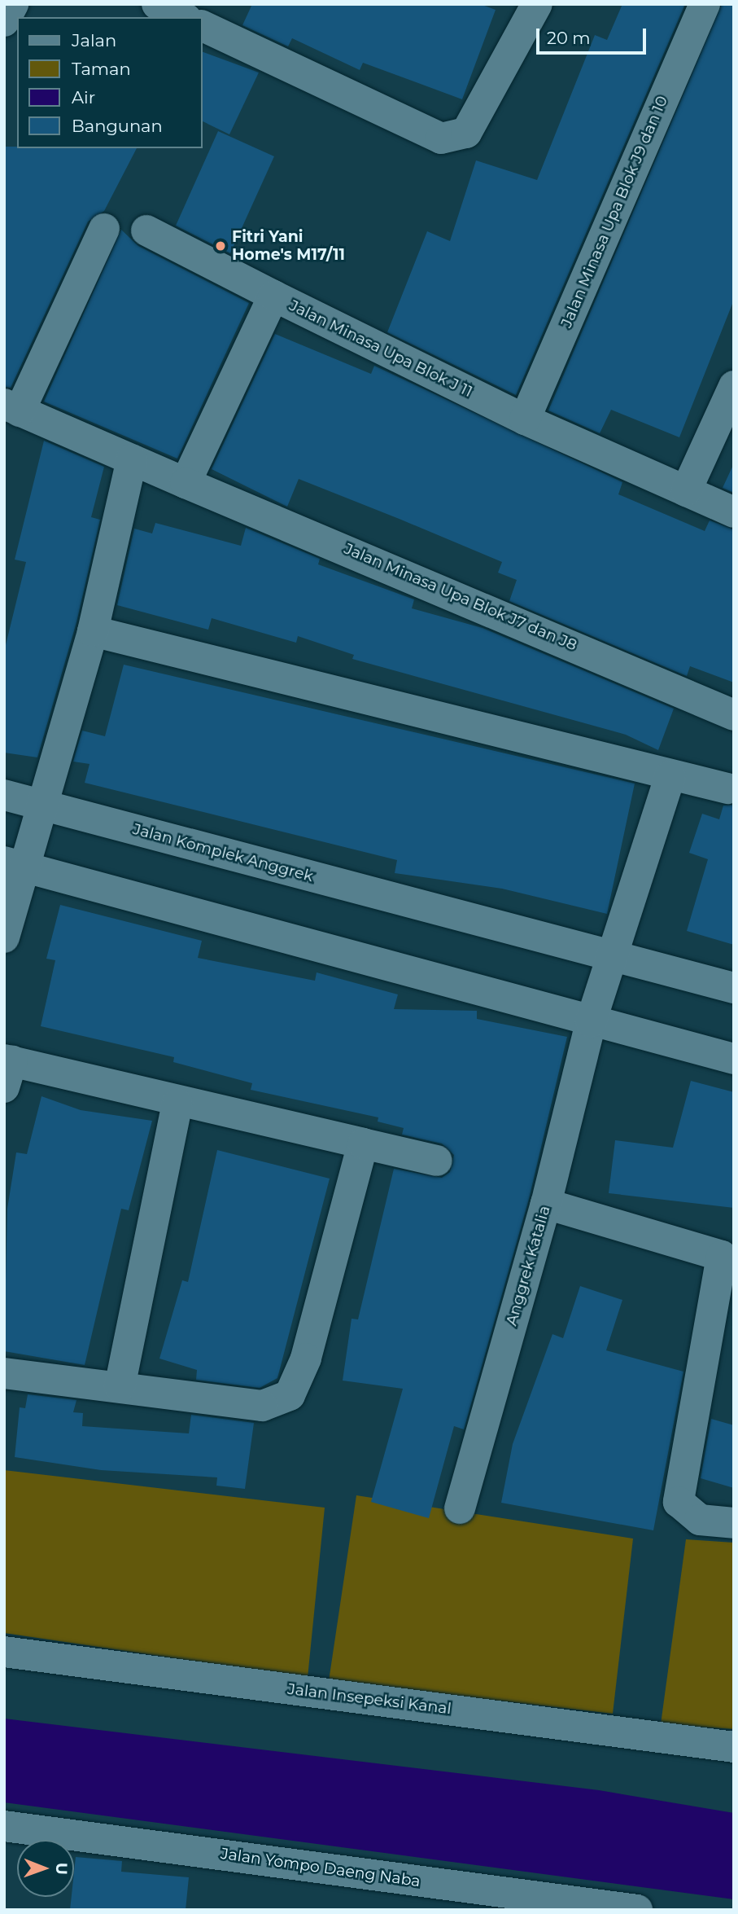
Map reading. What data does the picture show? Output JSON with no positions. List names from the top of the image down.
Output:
{
  "streets": {
    "street": [
      "Jalan Minasa Upa Blok J9 dan 10",
      "Jalan Minasa Upa Blok J 11",
      "Jalan Minasa Upa Blok J7 dan J8",
      "Jalan Komplek Anggrek",
      "Anggrek Katalia",
      "Jalan Insepeksi Kanal",
      "Jalan Yompo Daeng Naba"
    ]
  },
  "crossings": [
    ["Jalan Minasa Upa Blok J9 dan 10", "Jalan Minasa Upa Blok J 11"],
    ["Jalan Minasa Upa Blok J 11", "Jalan Minasa Upa Blok J7 dan J8"],
    ["Jalan Komplek Anggrek", "Anggrek Katalia"]
  ],
  "places": ["Fitri Yani Home's M17/11"],
  "legend": [
    "Jalan",
    "Taman",
    "Air",
    "Bangunan"
  ],
  "scale_bar": "20 m",
  "north": "right"
}
